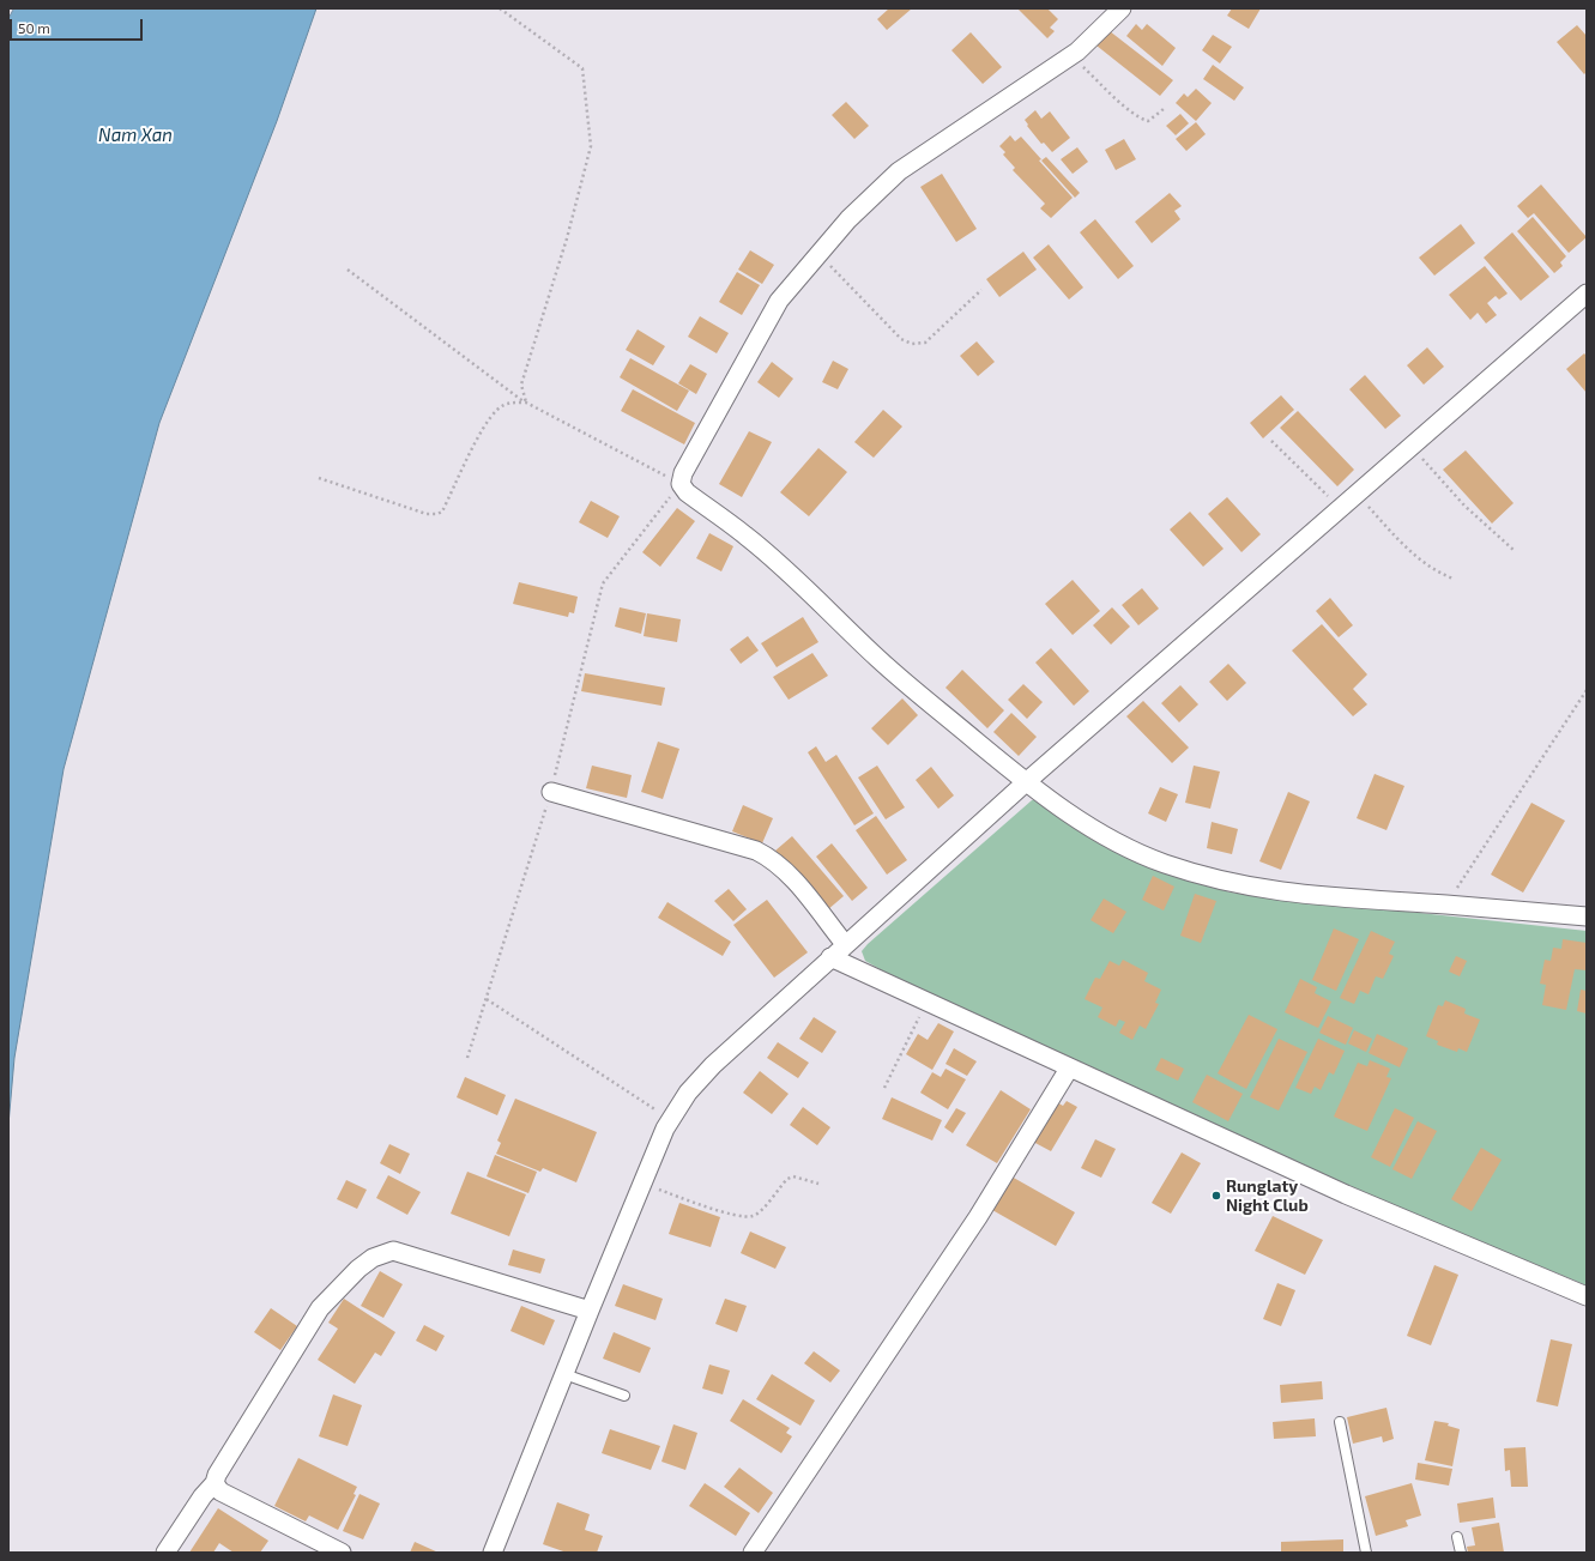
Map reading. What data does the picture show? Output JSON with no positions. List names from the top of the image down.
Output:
{
  "water": ["Nam Xan"],
  "places": ["Runglaty Night Club"],
  "scale_bar": "50 m"
}
